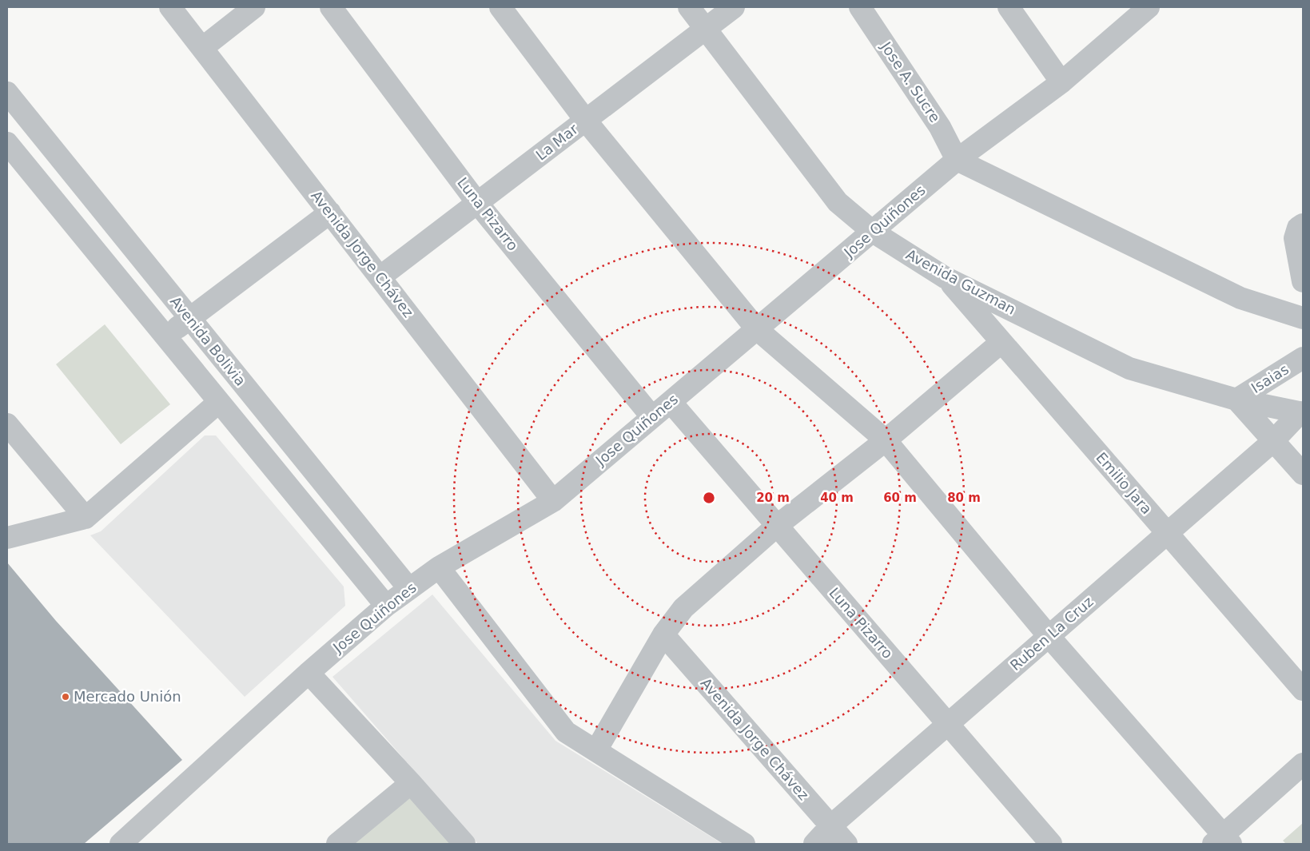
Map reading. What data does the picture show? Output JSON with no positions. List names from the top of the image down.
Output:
{
  "streets": {
    "street": [
      "Jose A. Sucre",
      "La Mar",
      "Luna Pizarro",
      "Jose Quiñones",
      "Avenida Jorge Chávez",
      "Avenida Guzman",
      "Avenida Bolivia",
      "Isaias",
      "Emilio Jara",
      "Ruben La Cruz"
    ]
  },
  "crossings": [
    ["Jose A. Sucre", "Jose Quiñones"],
    ["La Mar", "Luna Pizarro"],
    ["La Mar", "Avenida Jorge Chávez"],
    ["La Mar", "Avenida Guzman"],
    ["Luna Pizarro", "Jose Quiñones"],
    ["Luna Pizarro", "Ruben La Cruz"],
    ["Jose Quiñones", "Avenida Jorge Chávez"],
    ["Jose Quiñones", "Avenida Guzman"],
    ["Jose Quiñones", "Avenida Bolivia"],
    ["Avenida Jorge Chávez", "Ruben La Cruz"],
    ["Avenida Guzman", "Isaias"],
    ["Avenida Guzman", "Emilio Jara"],
    ["Avenida Guzman", "Ruben La Cruz"],
    ["Emilio Jara", "Ruben La Cruz"]
  ],
  "places": ["Mercado Unión"],
  "rings": [
    "20 m",
    "40 m",
    "60 m",
    "80 m"
  ]
}
